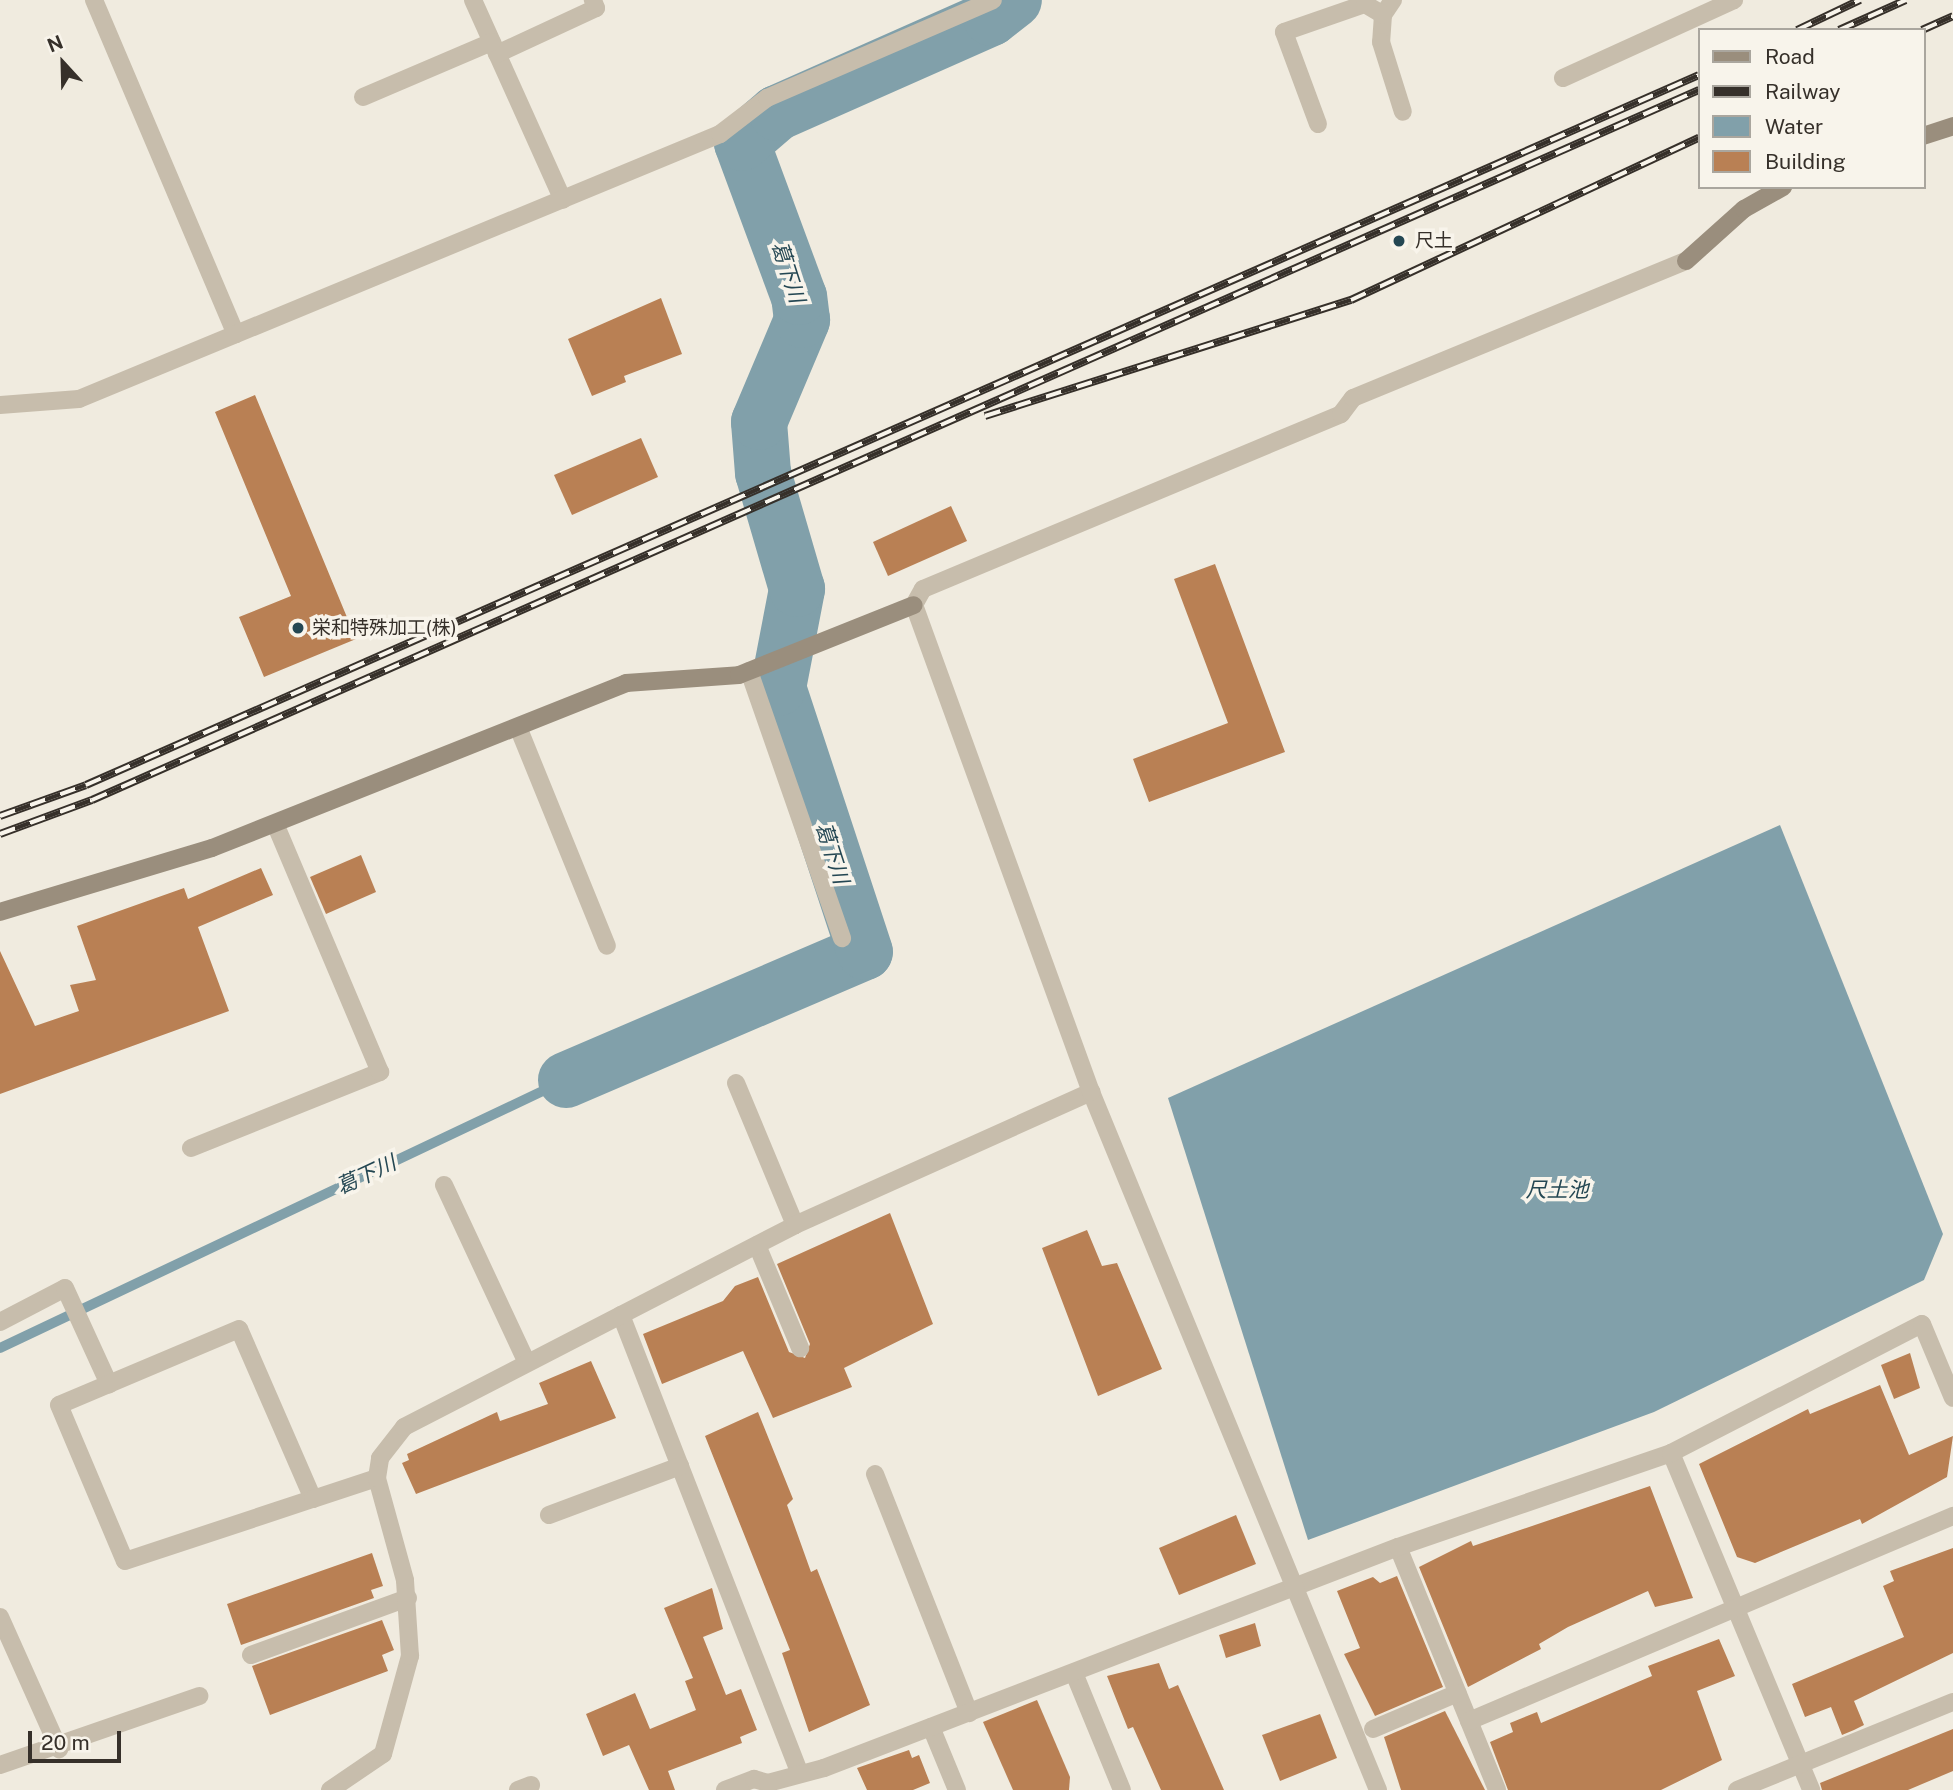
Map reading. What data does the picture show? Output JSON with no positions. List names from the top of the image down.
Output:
{
  "water": ["葛下川", "尺土池"],
  "places": ["尺土", "栄和特殊加工(株)"],
  "legend": [
    "Road",
    "Railway",
    "Water",
    "Building"
  ],
  "scale_bar": "20 m",
  "north": "top"
}
